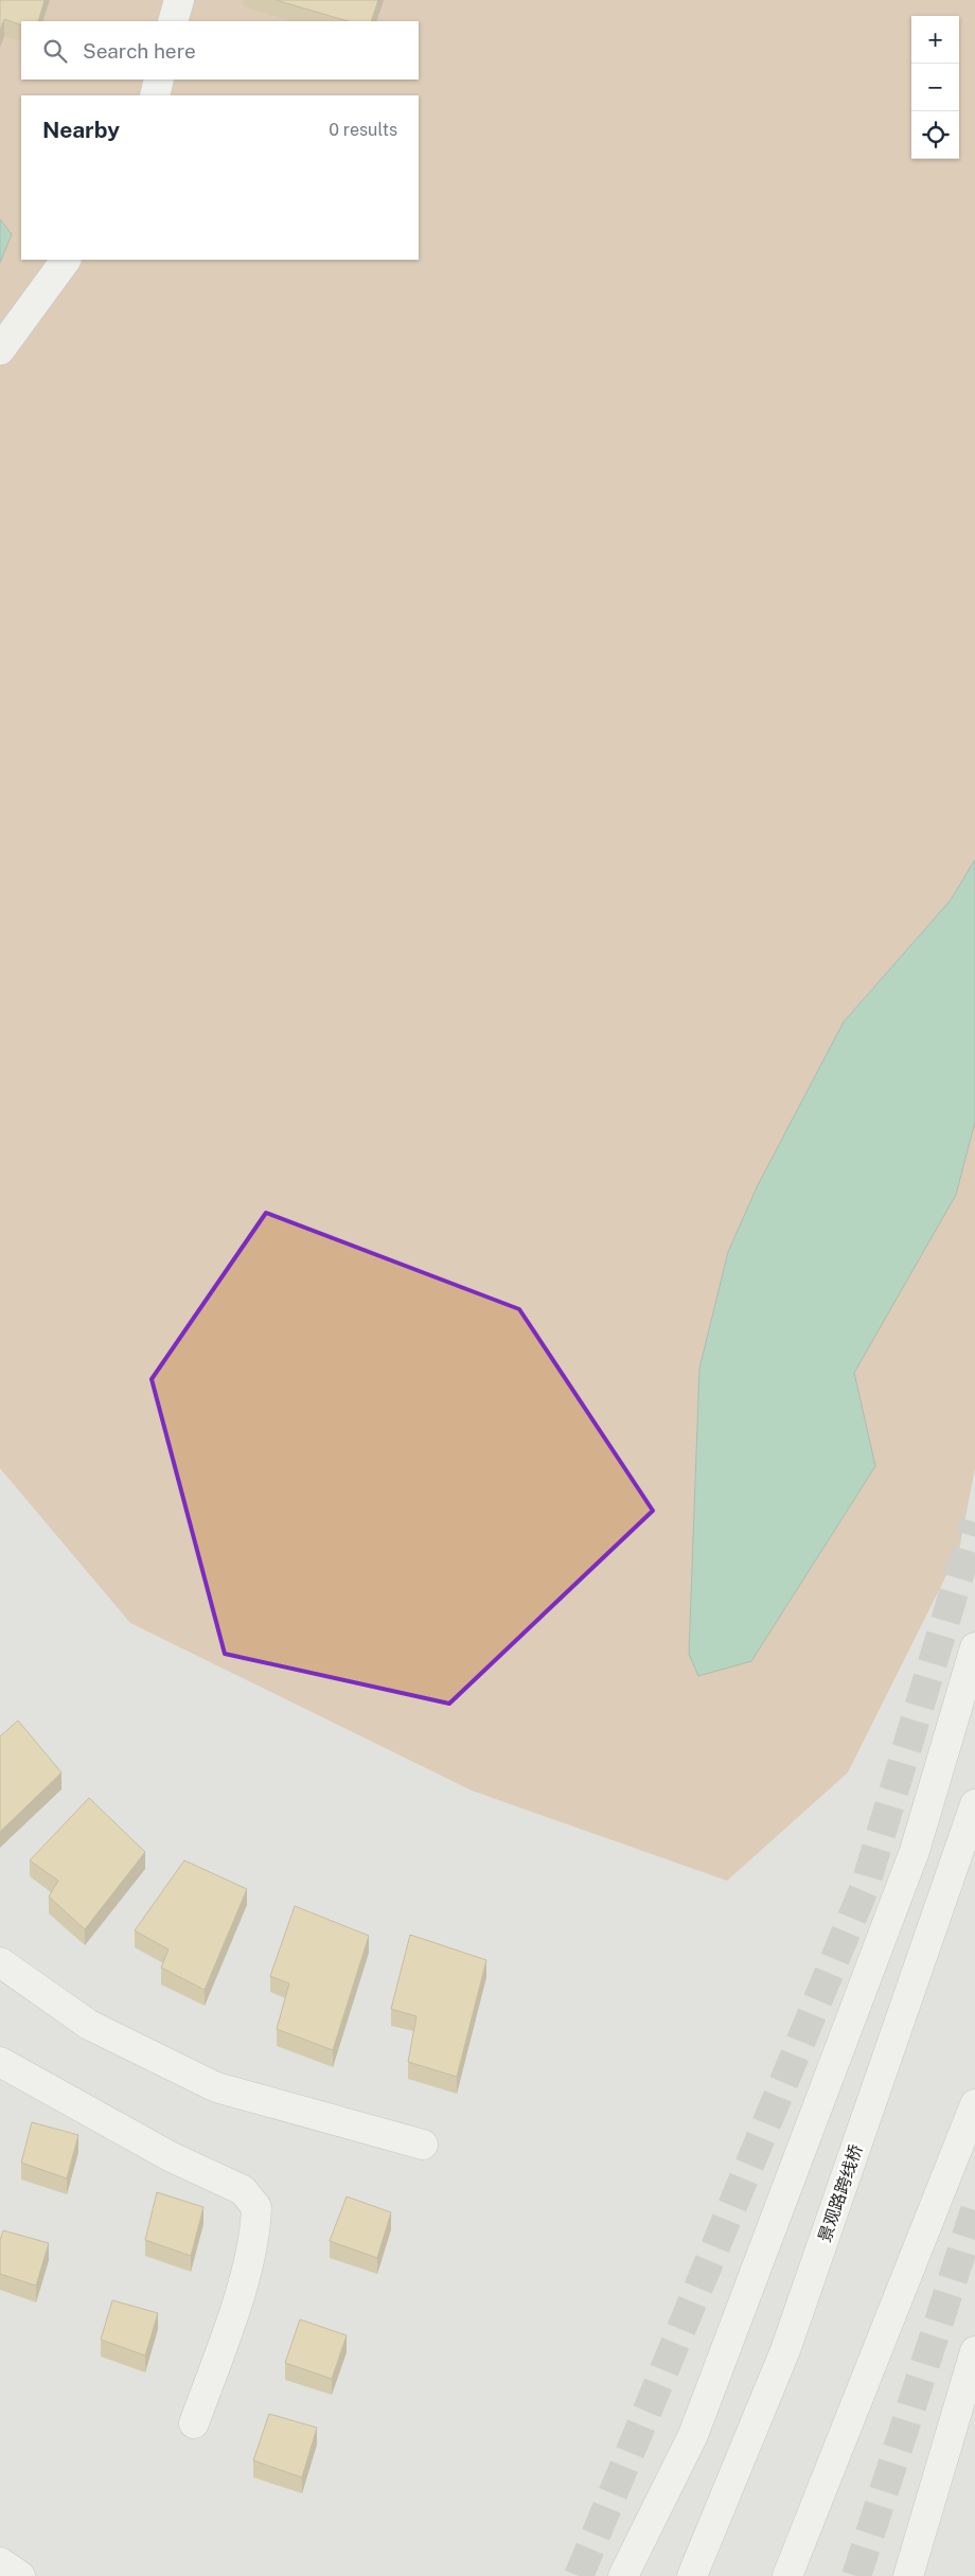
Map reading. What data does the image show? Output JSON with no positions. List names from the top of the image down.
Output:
{
  "streets": {
    "main road": ["景观路跨线桥"]
  },
  "page": {
    "map_buttons": ["+", "−"],
    "search": "Search here",
    "heading": ["Nearby", "0 results"]
  }
}
